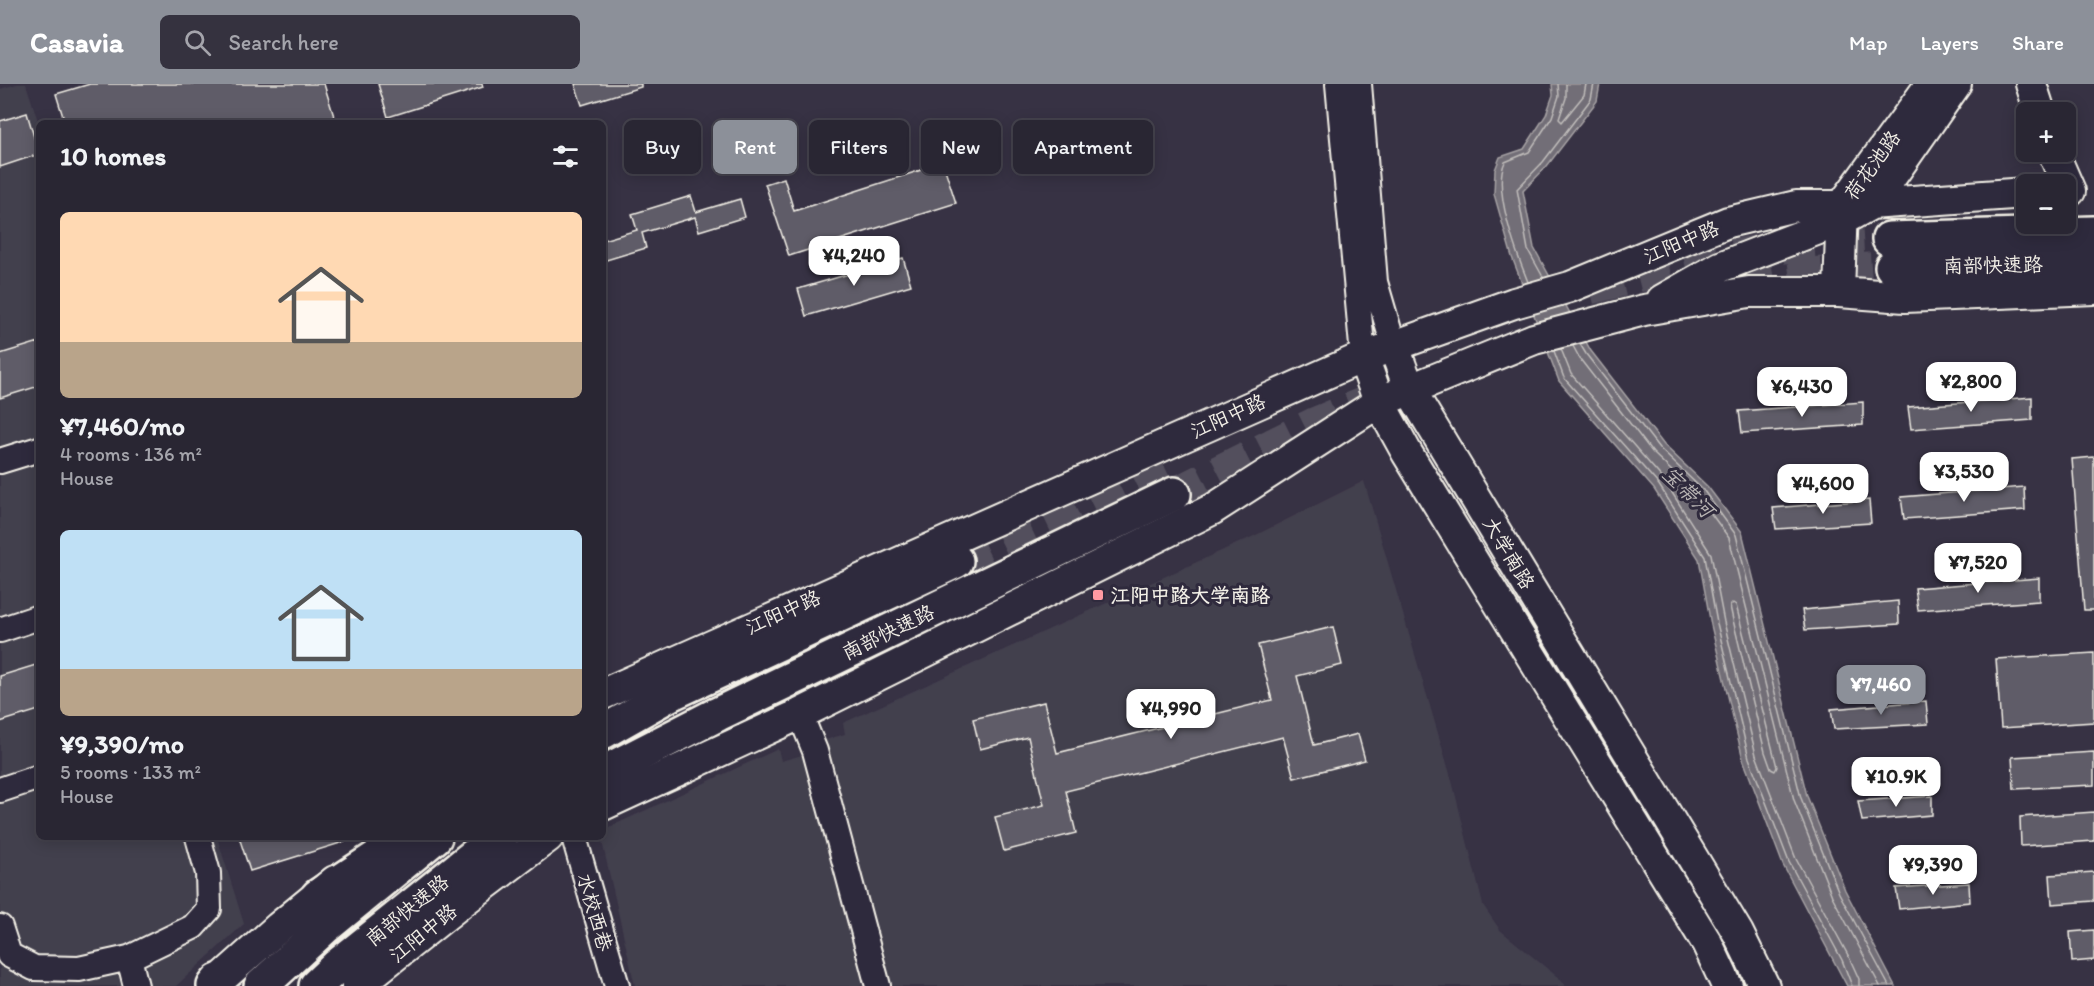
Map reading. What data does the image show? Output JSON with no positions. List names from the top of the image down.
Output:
{
  "streets": {
    "highway": ["南部快速路"],
    "main road": ["荷花池路", "江阳中路", "大学南路"],
    "street": ["水校西巷"]
  },
  "crossings": [
    ["荷花池路", "江阳中路"],
    ["江阳中路", "大学南路"]
  ],
  "water": ["宝带河"],
  "places": {
    "transit": ["江阳中路大学南路"]
  },
  "page": {
    "header": "Casavia",
    "search": "Search here",
    "nav": ["Map", "Layers", "Share"],
    "map_buttons": ["+", "−"],
    "chip": [
      "Buy",
      "Rent",
      "Filters",
      "New",
      "Apartment"
    ],
    "heading": "10 homes",
    "list": [
      {
        "name": "¥7,460/mo",
        "note": "4 rooms · 136 m² · House"
      },
      {
        "name": "¥9,390/mo",
        "note": "5 rooms · 133 m² · House"
      }
    ],
    "price": [
      "¥4,240",
      "¥2,800",
      "¥6,430",
      "¥3,530",
      "¥4,600",
      "¥7,520",
      "¥7,460",
      "¥4,990",
      "¥10.9K",
      "¥9,390"
    ]
  }
}
